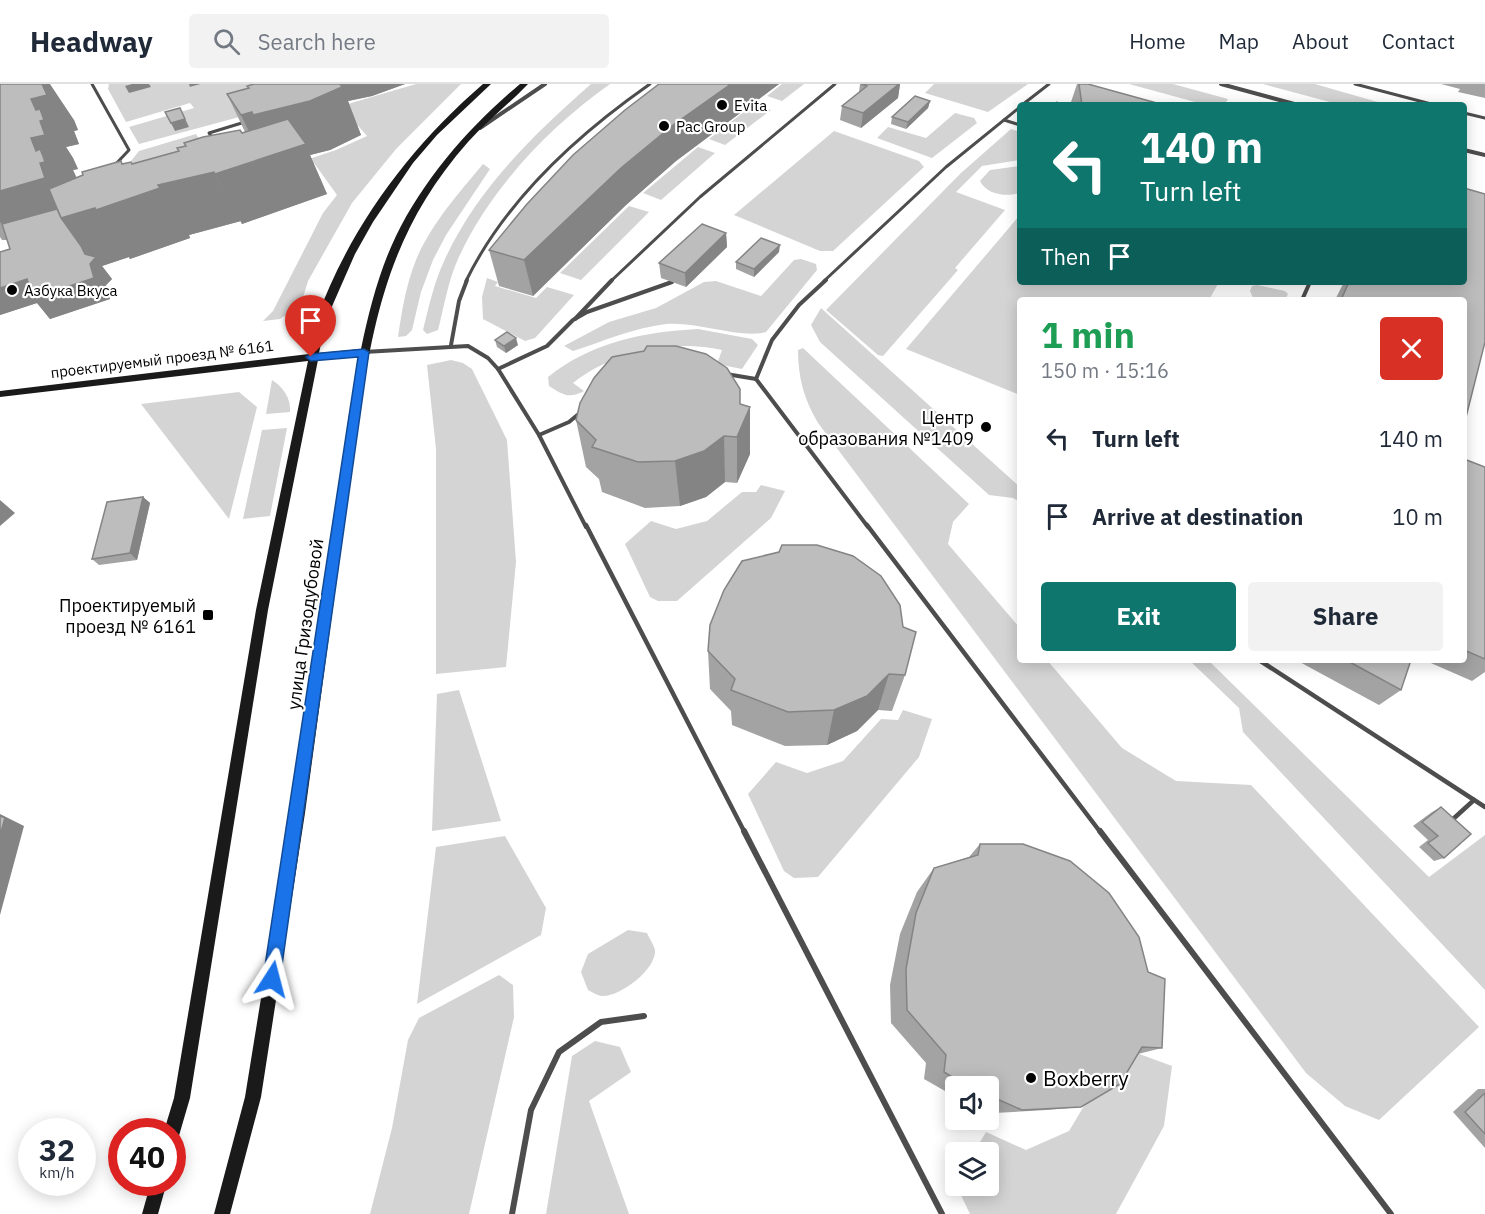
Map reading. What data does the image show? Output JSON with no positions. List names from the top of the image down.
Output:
{
  "streets": {
    "street": ["проектируемый проезд № 6161", "улица Гризодубовой"]
  },
  "crossings": [
    ["проектируемый проезд № 6161", "улица Гризодубовой"]
  ],
  "places": {
    "other": [
      "Evita",
      "Pac Group",
      "Азбука Вкуса",
      "Центр образования №1409",
      "Boxberry"
    ],
    "transit": ["Проектируемый проезд № 6161"]
  },
  "page": {
    "header": "Headway",
    "search": "Search here",
    "nav": [
      "Home",
      "Map",
      "About",
      "Contact"
    ],
    "turn": ["140 m", "Turn left"],
    "then": "Then",
    "heading": ["1 min", "150 m · 15:16"],
    "list": [
      {
        "name": "Turn left",
        "value": "140 m"
      },
      {
        "name": "Arrive at destination",
        "value": "10 m"
      }
    ],
    "buttons": ["Exit", "Share"],
    "speed": "32 km/h",
    "limit": "40"
  }
}
